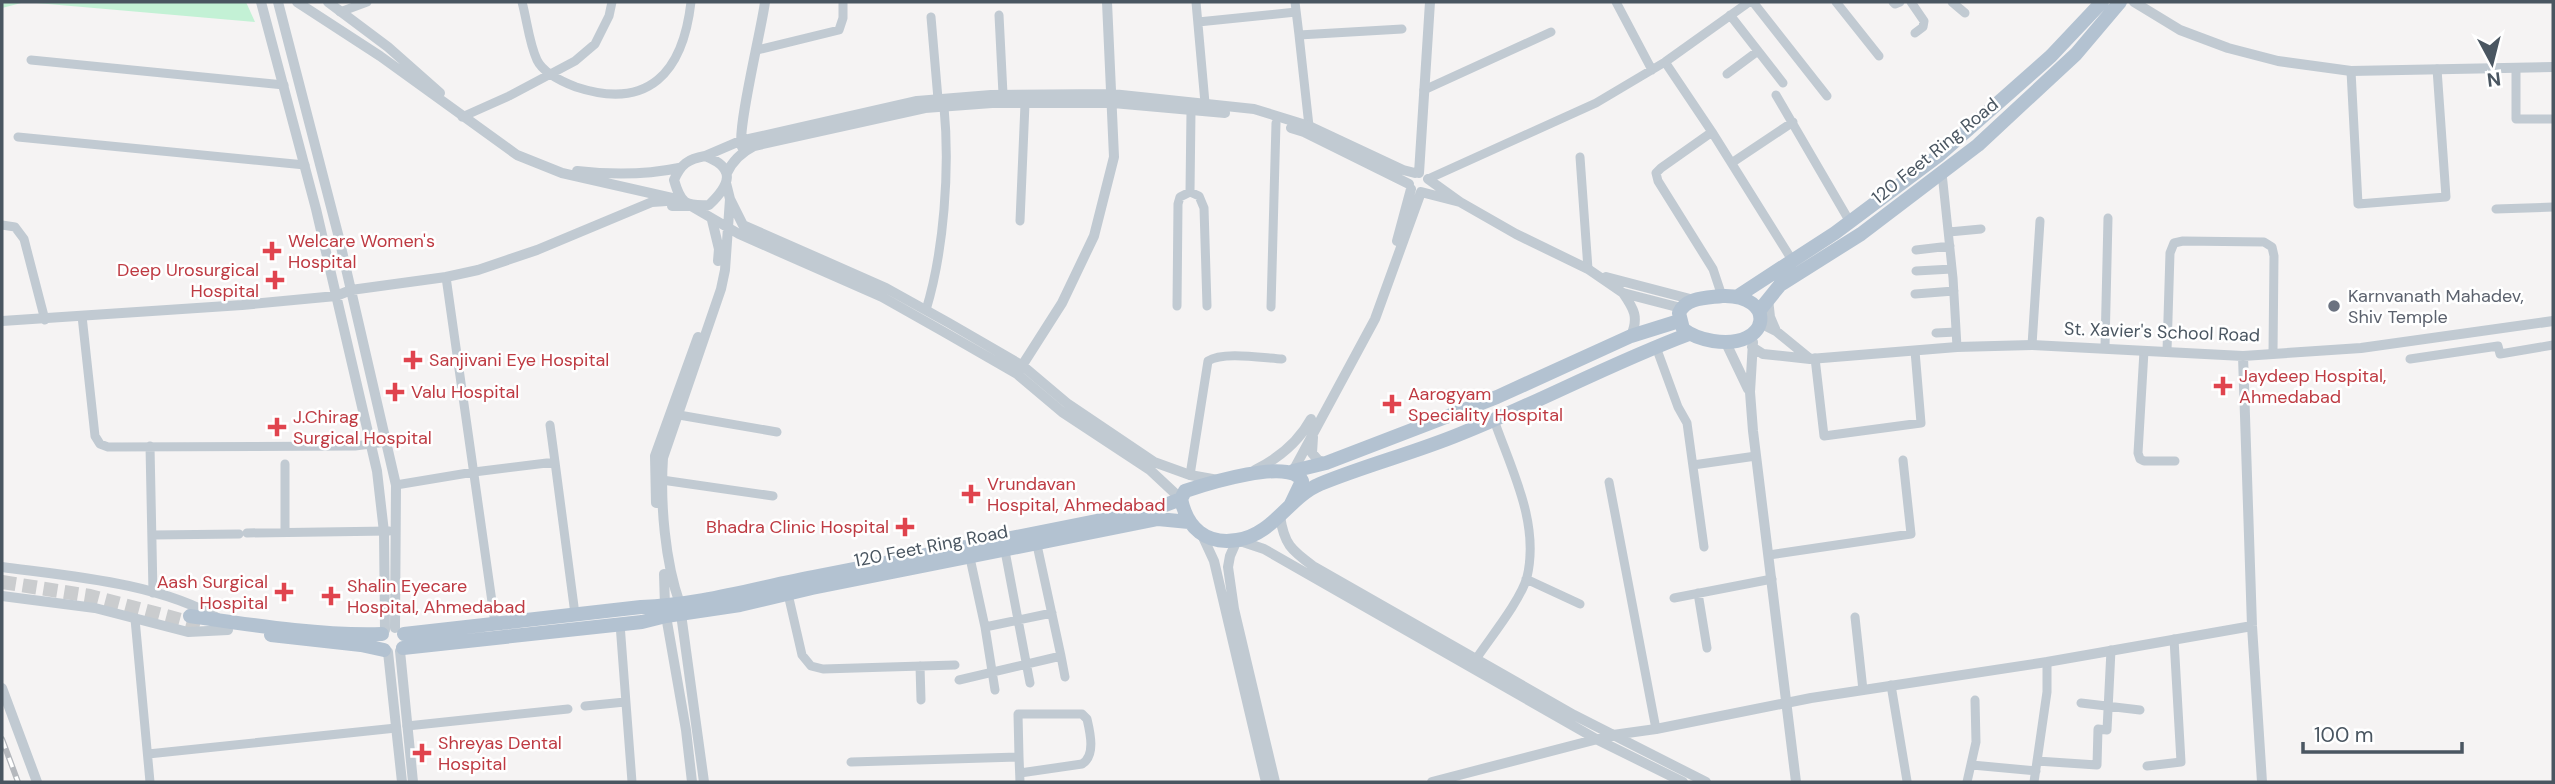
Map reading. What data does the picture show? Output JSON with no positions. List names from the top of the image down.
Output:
{
  "streets": {
    "main road": ["120 Feet Ring Road"],
    "street": ["St. Xavier's School Road"]
  },
  "crossings": [
    ["120 Feet Ring Road", "St. Xavier's School Road"]
  ],
  "places": {
    "health": [
      "Welcare Women's Hospital",
      "Deep Urosurgical Hospital",
      "Sanjivani Eye Hospital",
      "Jaydeep Hospital, Ahmedabad",
      "Valu Hospital",
      "Aarogyam Speciality Hospital",
      "J.Chirag Surgical Hospital",
      "Vrundavan Hospital, Ahmedabad",
      "Bhadra Clinic Hospital",
      "Aash Surgical Hospital",
      "Shalin Eyecare Hospital, Ahmedabad",
      "Shreyas Dental Hospital"
    ],
    "other": ["Karnvanath Mahadev, Shiv Temple"]
  },
  "scale_bar": "100 m",
  "north": "bottom"
}
